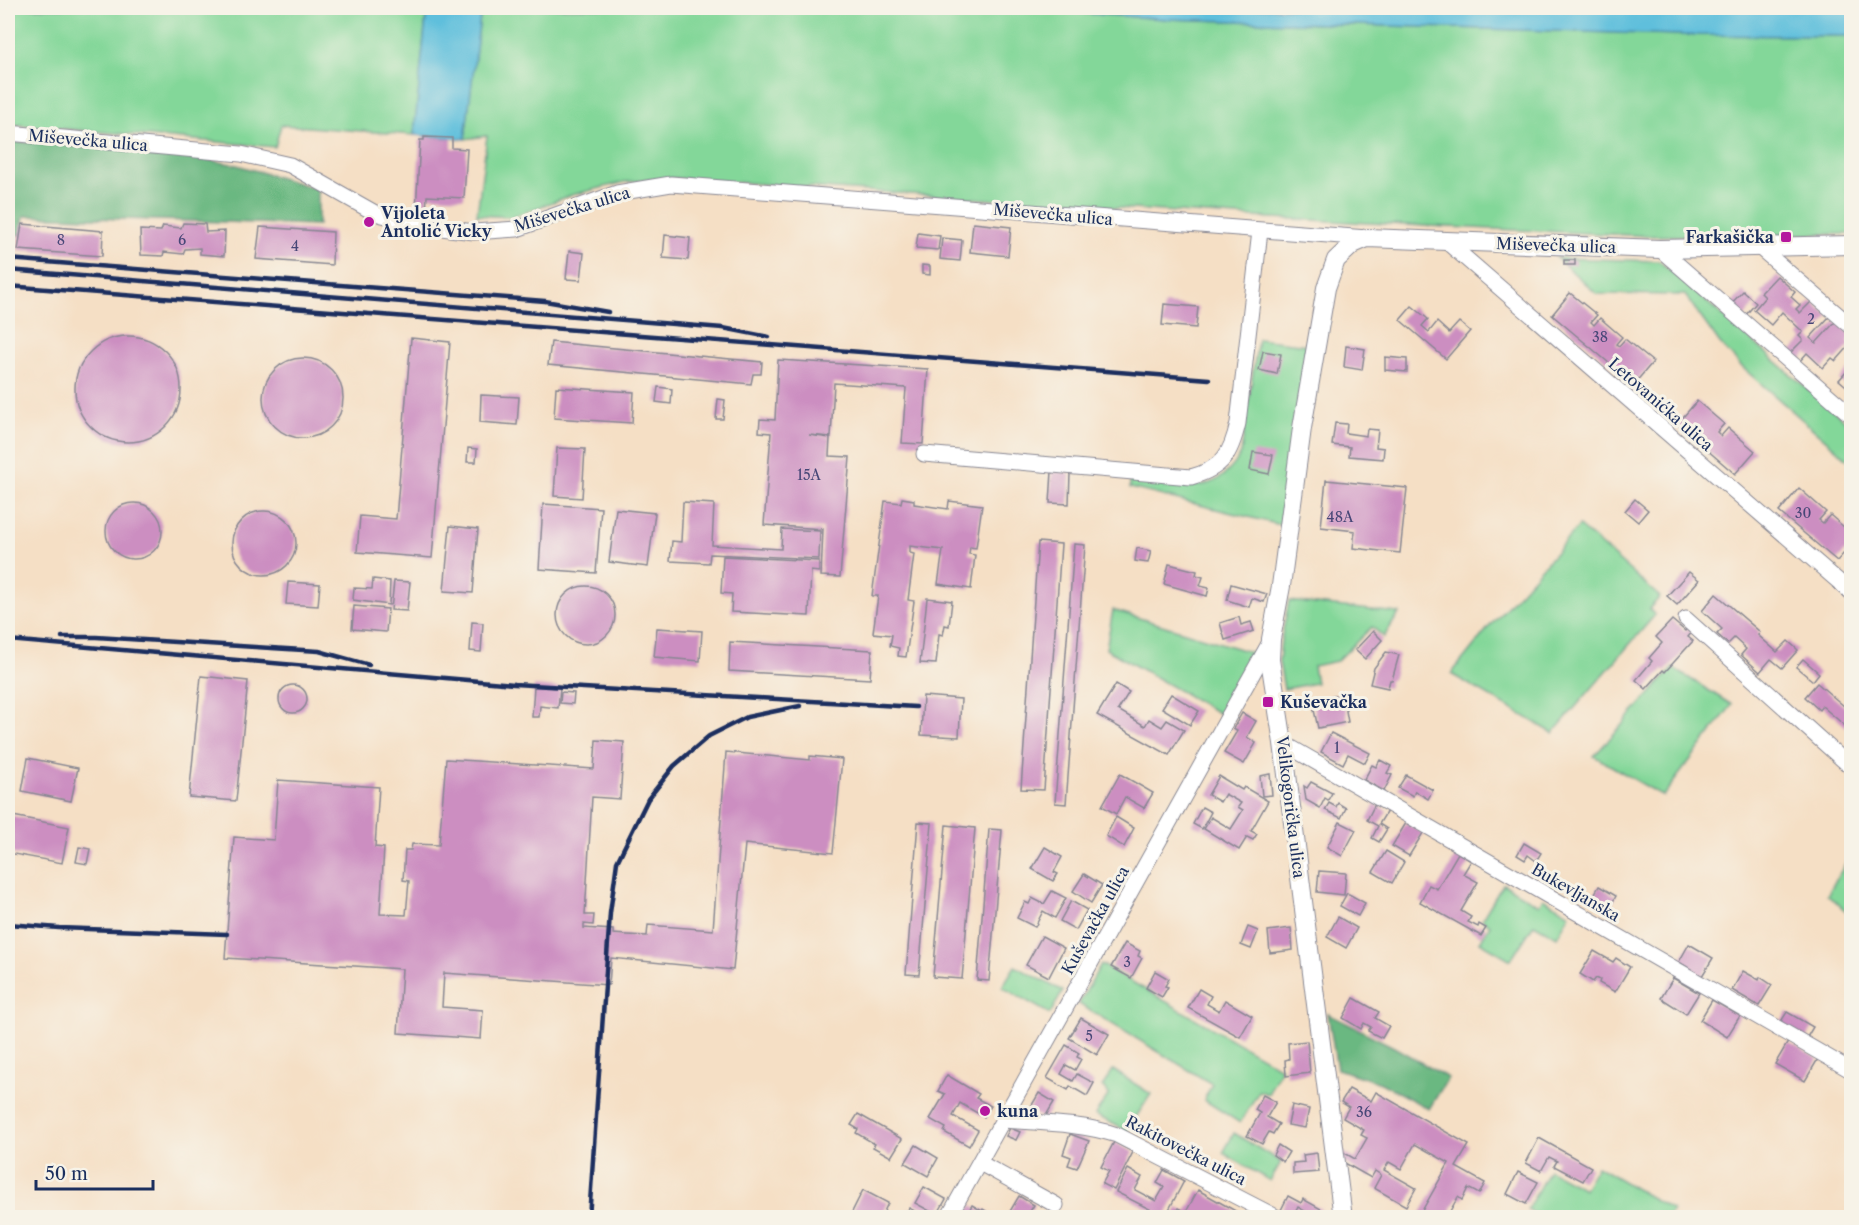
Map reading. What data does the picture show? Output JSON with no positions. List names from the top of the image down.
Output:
{
  "streets": {
    "street": [
      "Miševečka ulica",
      "Letovanićka ulica",
      "Velikogorička ulica",
      "Bukevljanska",
      "Kuševačka ulica",
      "Rakitovečka ulica"
    ]
  },
  "crossings": [
    ["Miševečka ulica", "Letovanićka ulica"],
    ["Miševečka ulica", "Velikogorička ulica"],
    ["Velikogorička ulica", "Bukevljanska"],
    ["Velikogorička ulica", "Kuševačka ulica"],
    ["Kuševačka ulica", "Rakitovečka ulica"]
  ],
  "places": {
    "other": ["Vijoleta Antolić Vicky", "kuna"],
    "transit": ["Farkašička", "Kuševačka"]
  },
  "house_numbers": [
    "8",
    "6",
    "4",
    "2",
    "38",
    "15A",
    "30",
    "48A",
    "1",
    "3",
    "5",
    "36"
  ],
  "scale_bar": "50 m"
}
